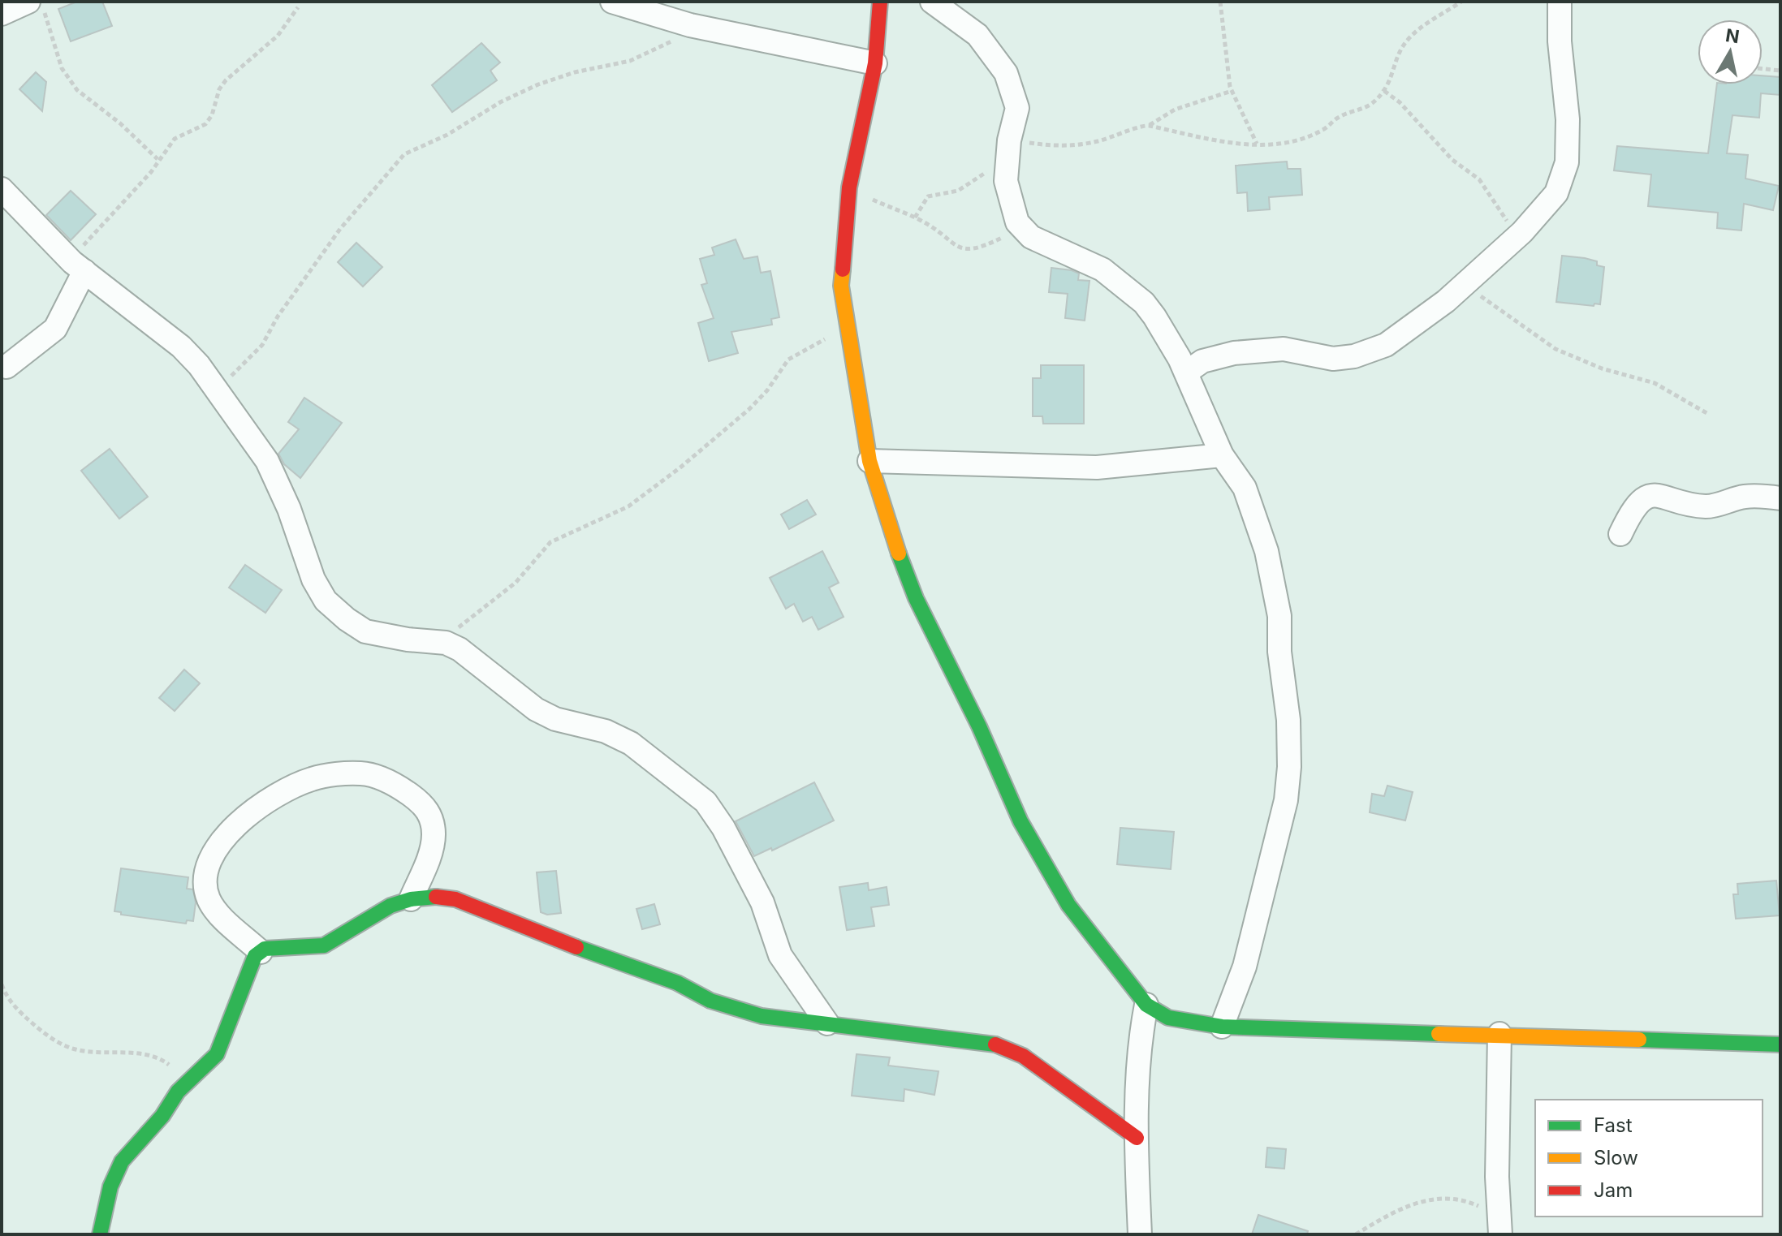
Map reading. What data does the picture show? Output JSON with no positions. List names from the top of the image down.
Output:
{
  "legend": ["Fast", "Slow", "Jam"],
  "north": "top"
}
